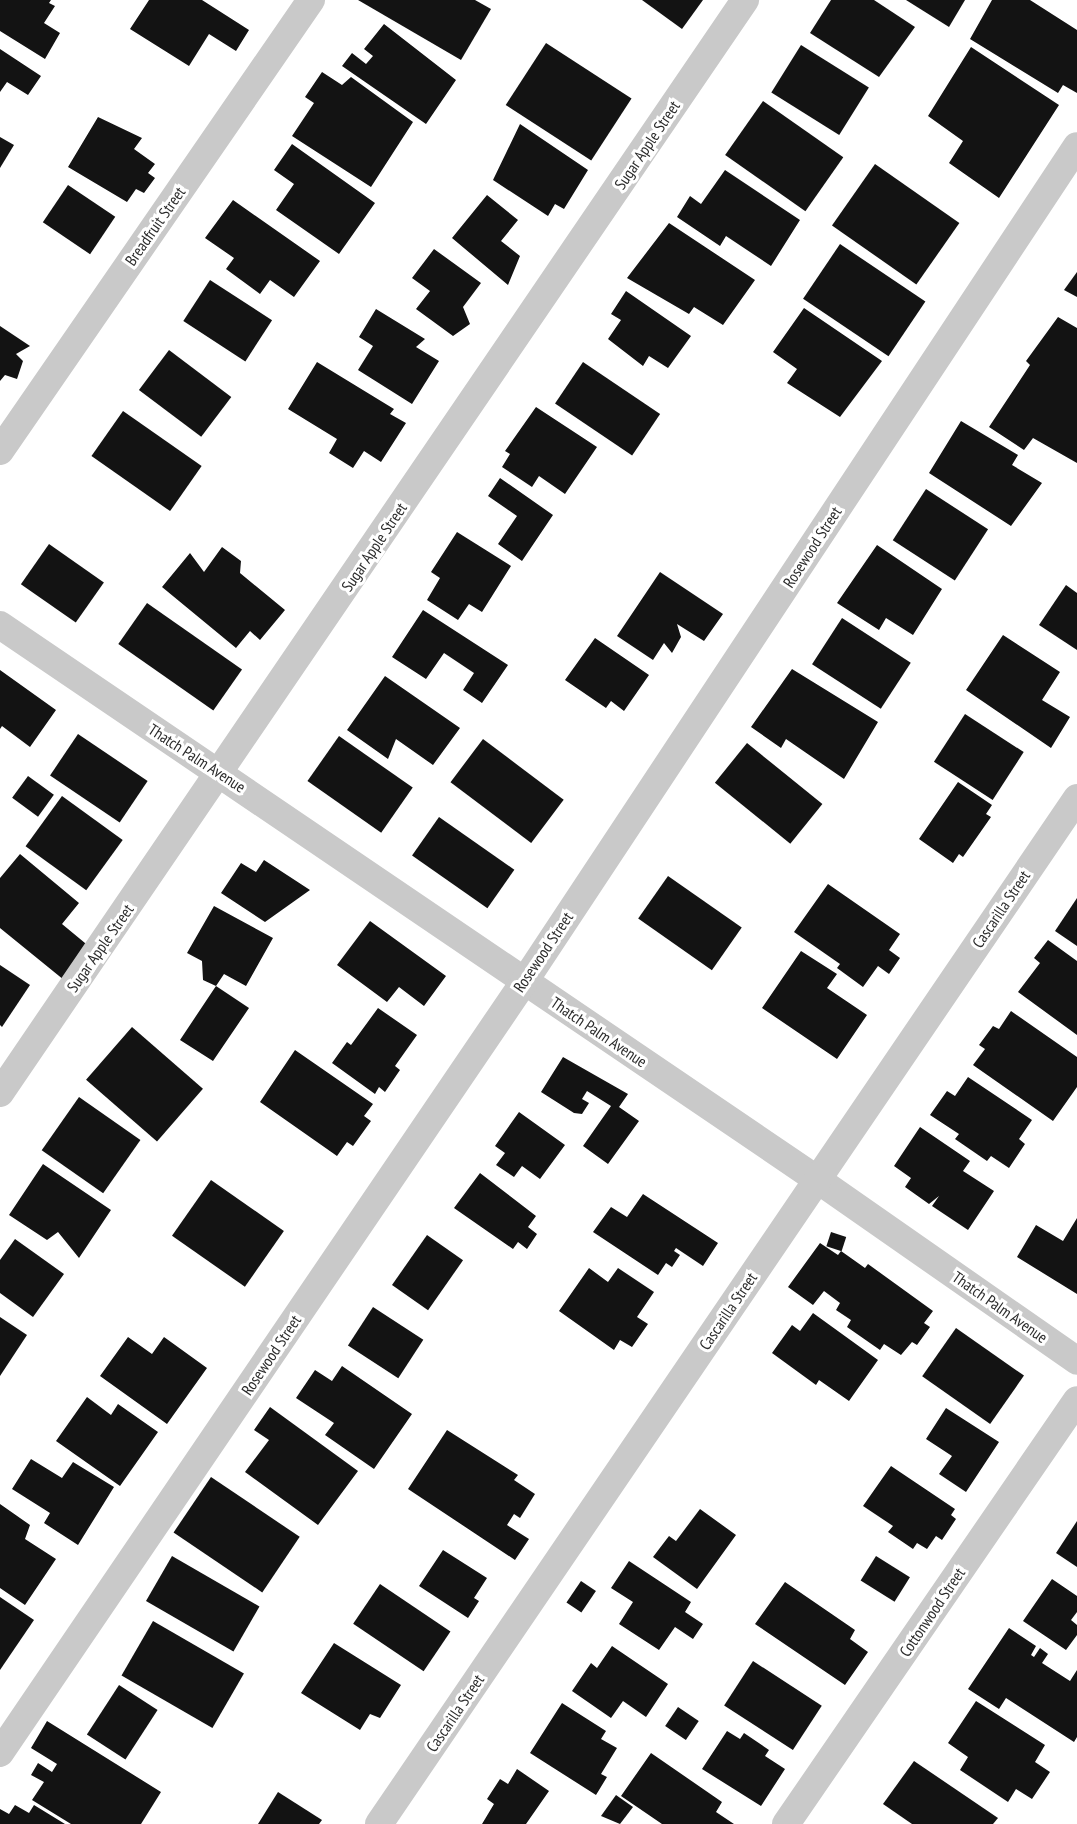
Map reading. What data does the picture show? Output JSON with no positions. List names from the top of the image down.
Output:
{
  "streets": {
    "street": [
      "Sugar Apple Street",
      "Breadfruit Street",
      "Rosewood Street",
      "Thatch Palm Avenue",
      "Cascarilla Street",
      "Cottonwood Street"
    ]
  },
  "crossings": [
    ["Sugar Apple Street", "Thatch Palm Avenue"],
    ["Rosewood Street", "Thatch Palm Avenue"],
    ["Thatch Palm Avenue", "Cascarilla Street"]
  ]
}
